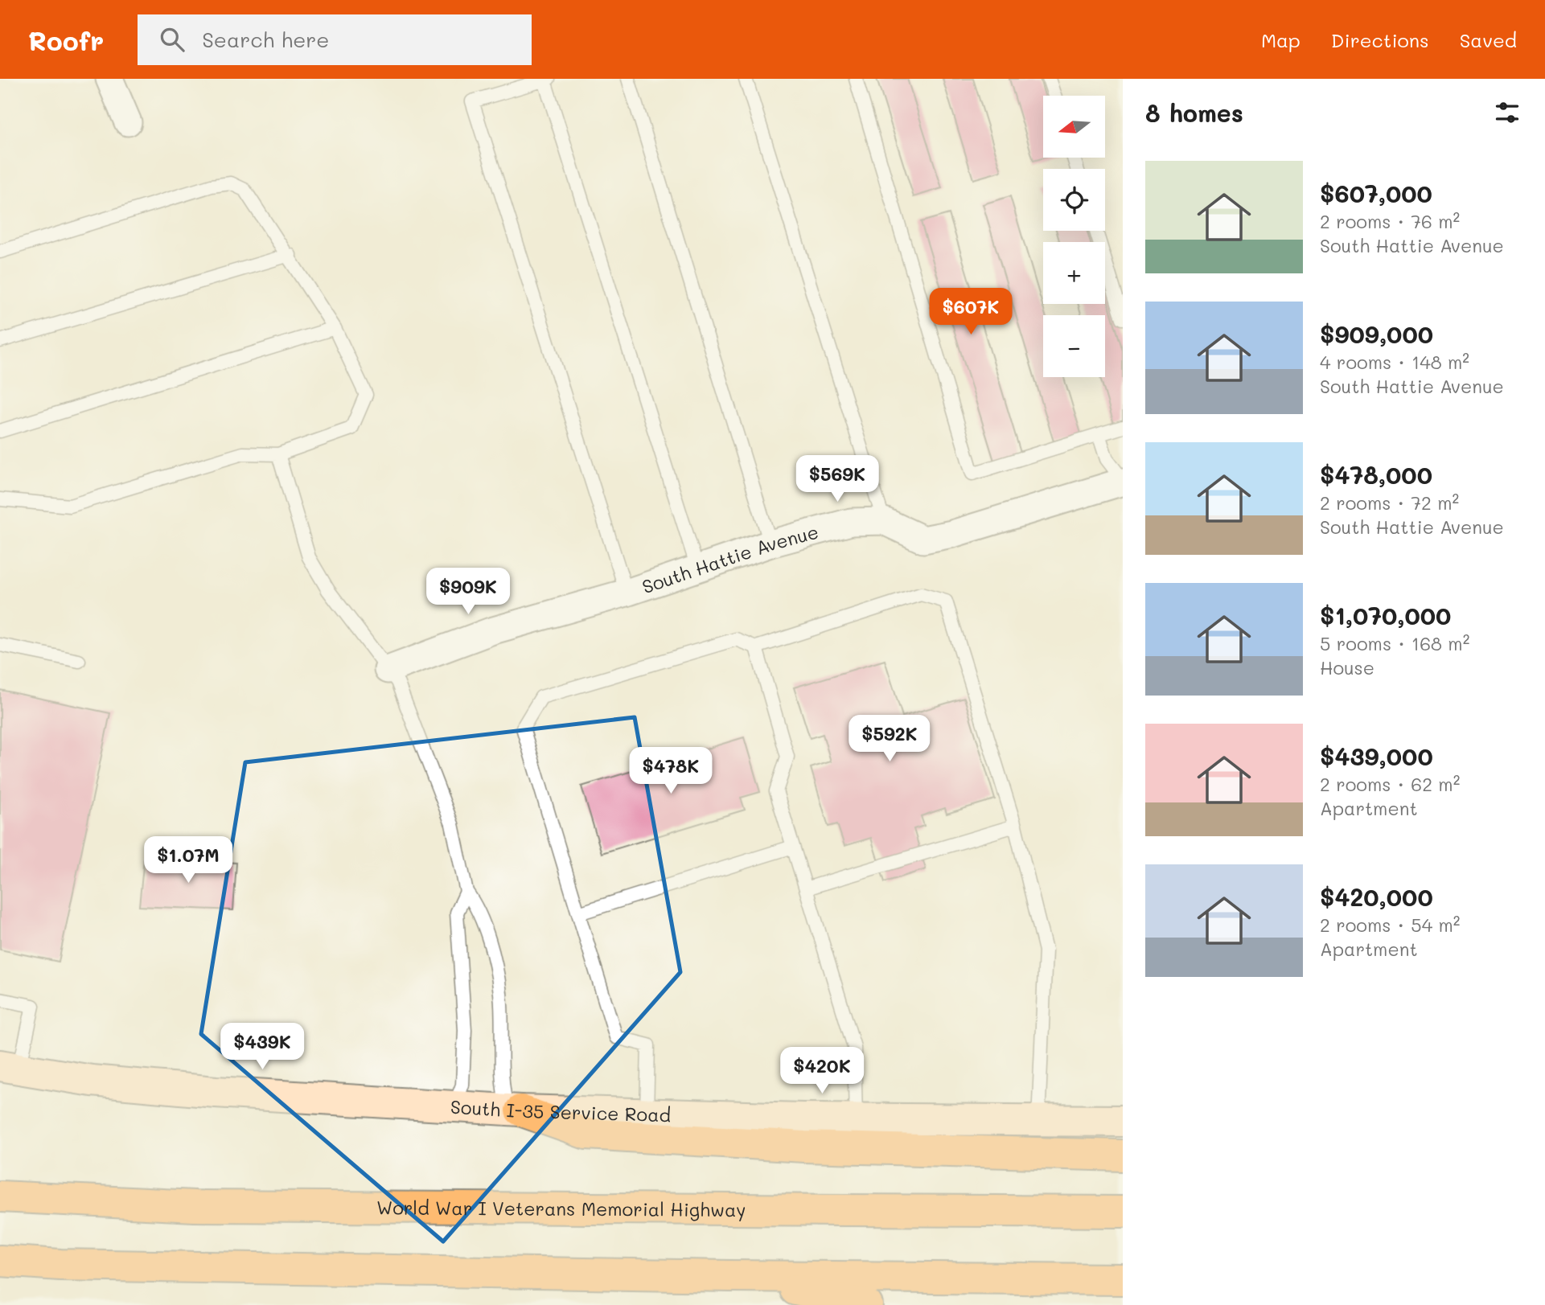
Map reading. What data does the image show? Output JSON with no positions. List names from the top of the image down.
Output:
{
  "streets": {
    "highway": ["World War I Veterans Memorial Highway"],
    "main road": ["South I-35 Service Road"],
    "street": ["South Hattie Avenue"]
  },
  "north": "left",
  "page": {
    "header": "Roofr",
    "search": "Search here",
    "nav": ["Map", "Directions", "Saved"],
    "heading": "8 homes",
    "map_buttons": ["+", "−"],
    "list": [
      {
        "name": "$607,000",
        "note": "2 rooms · 76 m² · South Hattie Avenue"
      },
      {
        "name": "$909,000",
        "note": "4 rooms · 148 m² · South Hattie Avenue"
      },
      {
        "name": "$478,000",
        "note": "2 rooms · 72 m² · South Hattie Avenue"
      },
      {
        "name": "$1,070,000",
        "note": "5 rooms · 168 m² · House"
      },
      {
        "name": "$439,000",
        "note": "2 rooms · 62 m² · Apartment"
      },
      {
        "name": "$420,000",
        "note": "2 rooms · 54 m² · Apartment"
      }
    ],
    "price": [
      "$607K",
      "$569K",
      "$909K",
      "$592K",
      "$478K",
      "$1.07M",
      "$439K",
      "$420K"
    ]
  }
}
